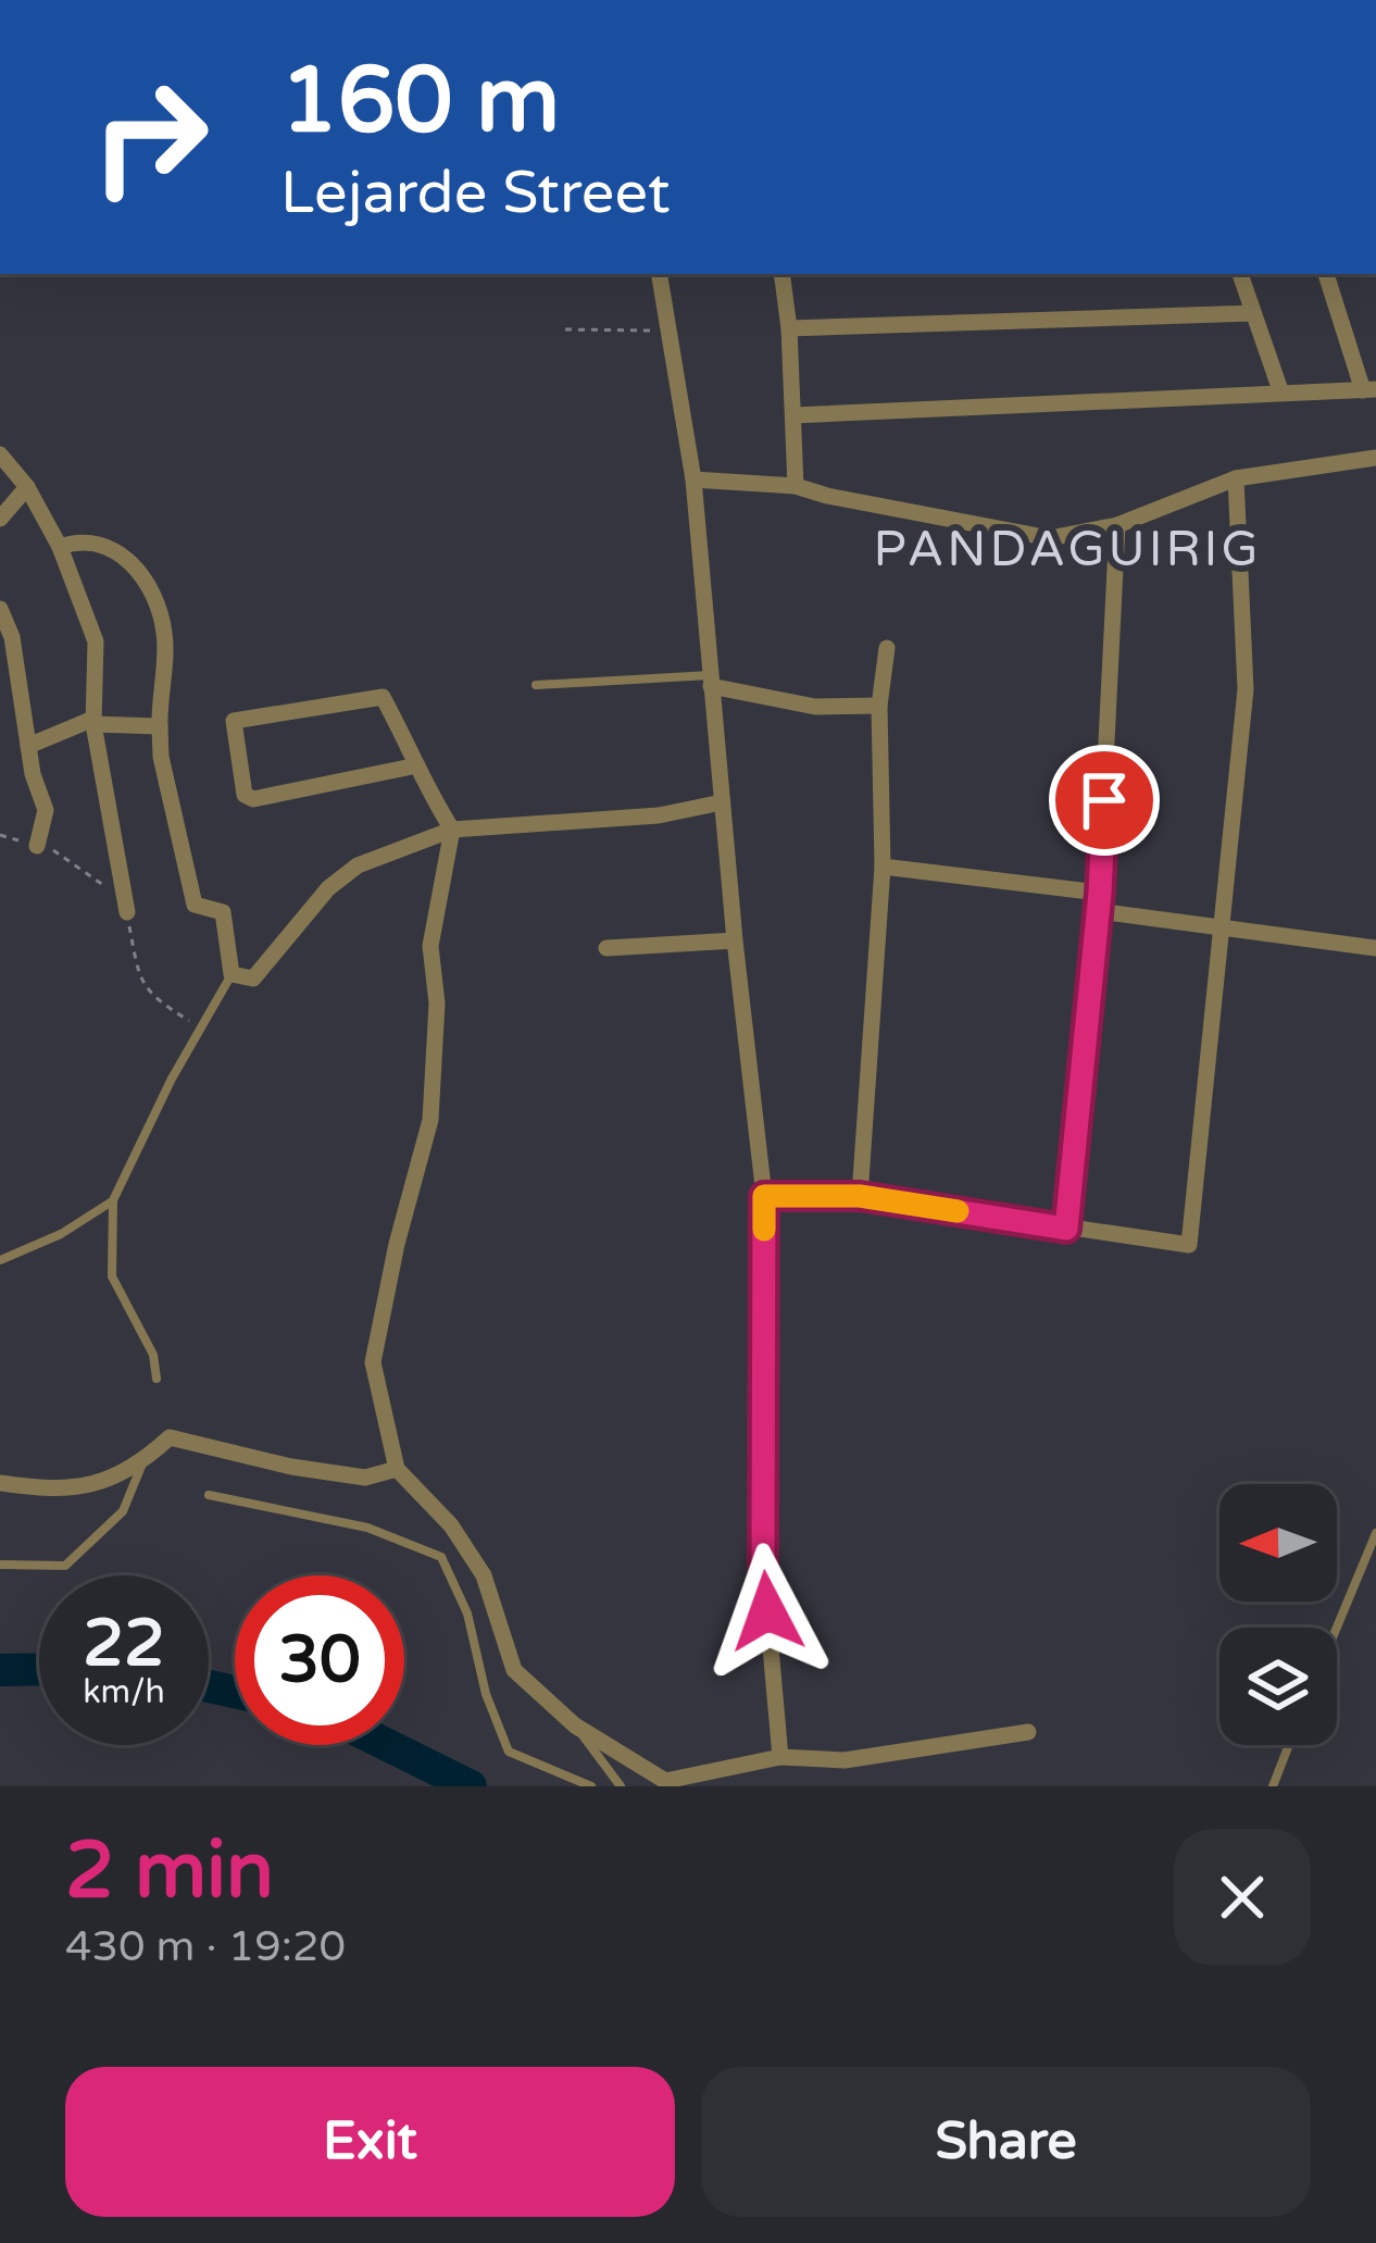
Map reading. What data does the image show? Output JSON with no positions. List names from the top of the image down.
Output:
{
  "districts": ["PANDAGUIRIG"],
  "north": "left",
  "page": {
    "turn": ["160 m", "Lejarde Street"],
    "speed": "22 km/h",
    "limit": "30",
    "heading": ["2 min", "430 m · 19:20"],
    "buttons": ["Exit", "Share"]
  }
}
